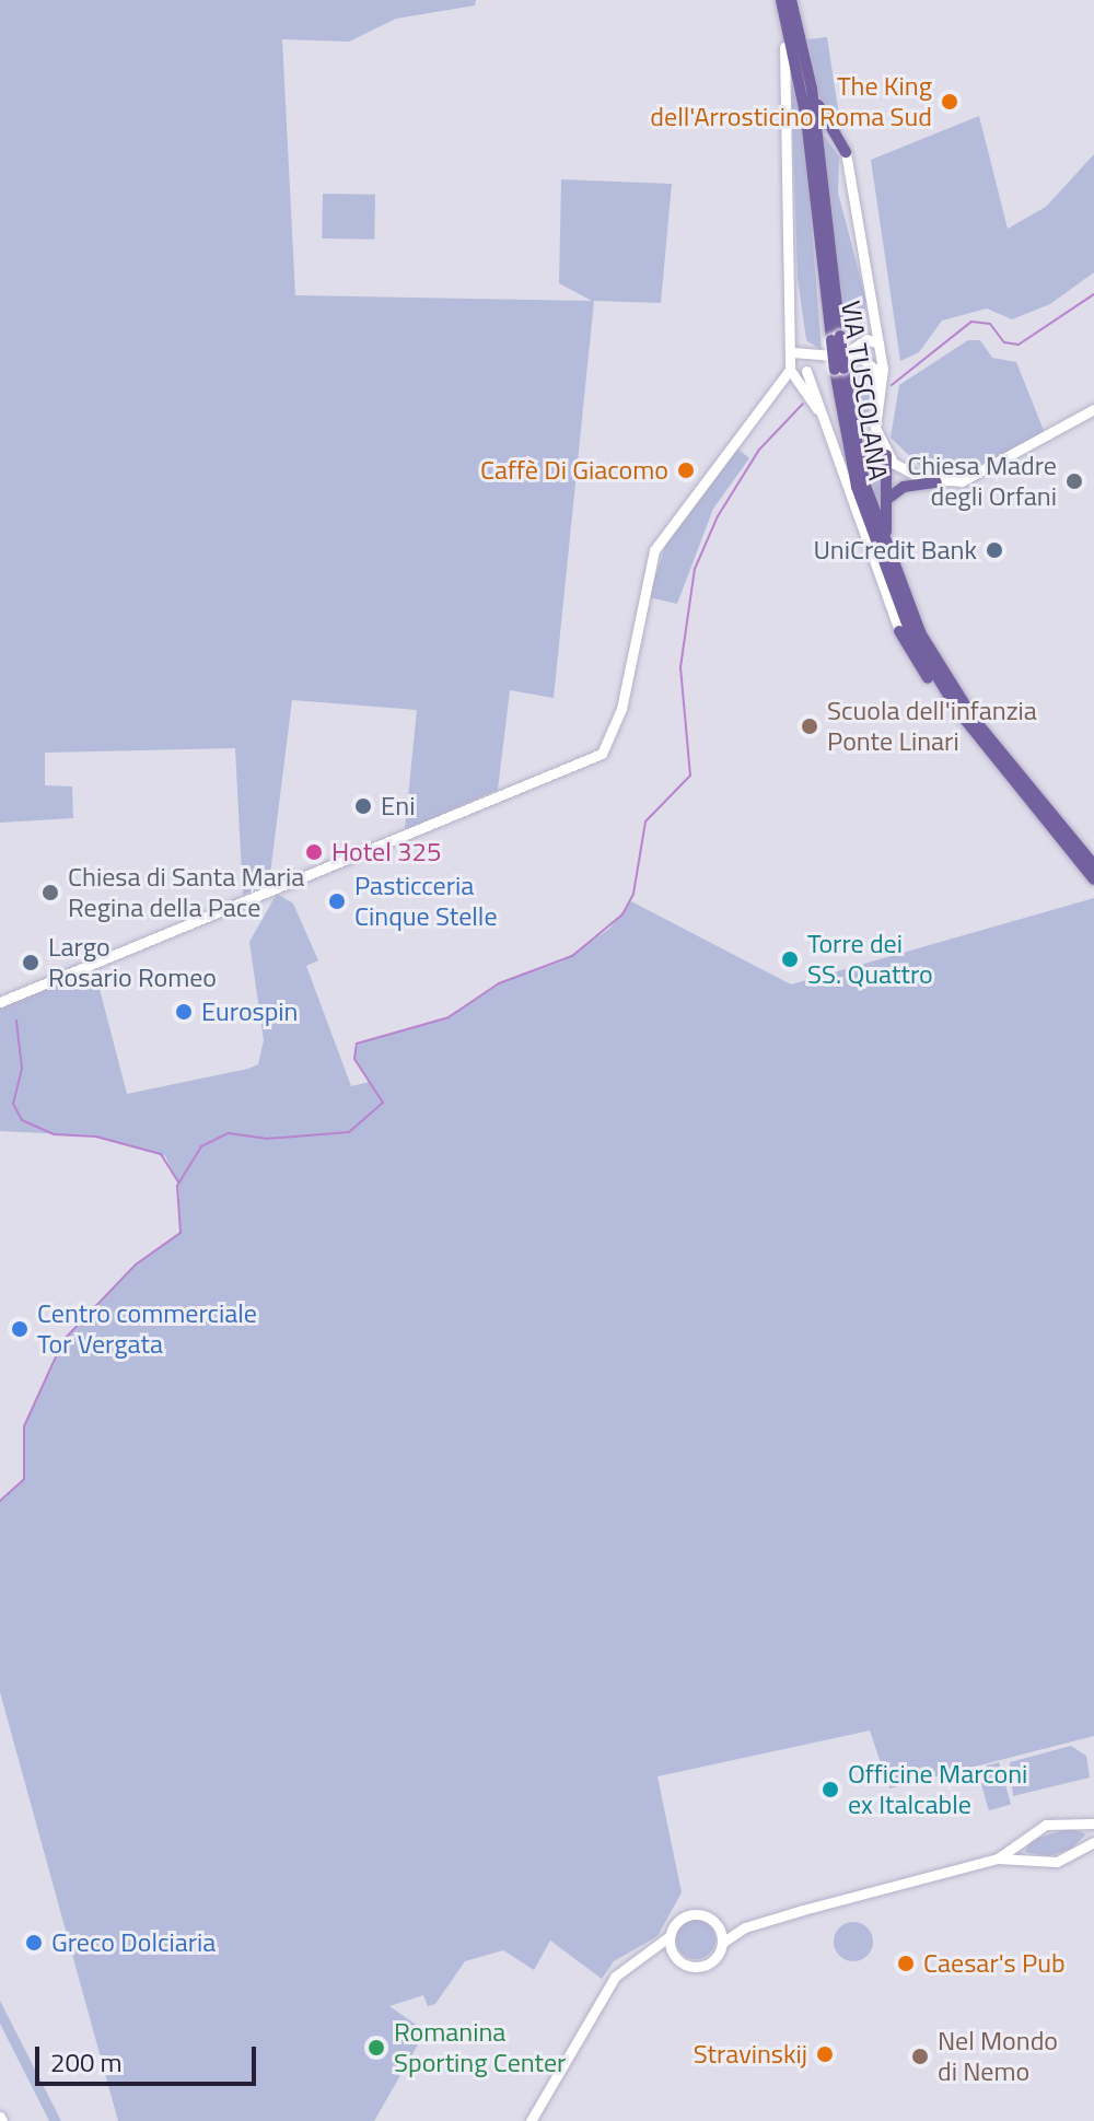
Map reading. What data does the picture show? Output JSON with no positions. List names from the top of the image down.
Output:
{
  "streets": {
    "main road": ["VIA TUSCOLANA"]
  },
  "places": [
    "The King dell'Arrosticino Roma Sud",
    "Caffè Di Giacomo",
    "Chiesa Madre degli Orfani",
    "UniCredit Bank",
    "Scuola dell'infanzia Ponte Linari",
    "Eni",
    "Hotel 325",
    "Chiesa di Santa Maria Regina della Pace",
    "Pasticceria Cinque Stelle",
    "Torre dei SS. Quattro",
    "Largo Rosario Romeo",
    "Eurospin",
    "Centro commerciale Tor Vergata",
    "Officine Marconi ex Italcable",
    "Greco Dolciaria",
    "Caesar's Pub",
    "Romanina Sporting Center",
    "Stravinskij",
    "Nel Mondo di Nemo"
  ],
  "scale_bar": "200 m"
}
